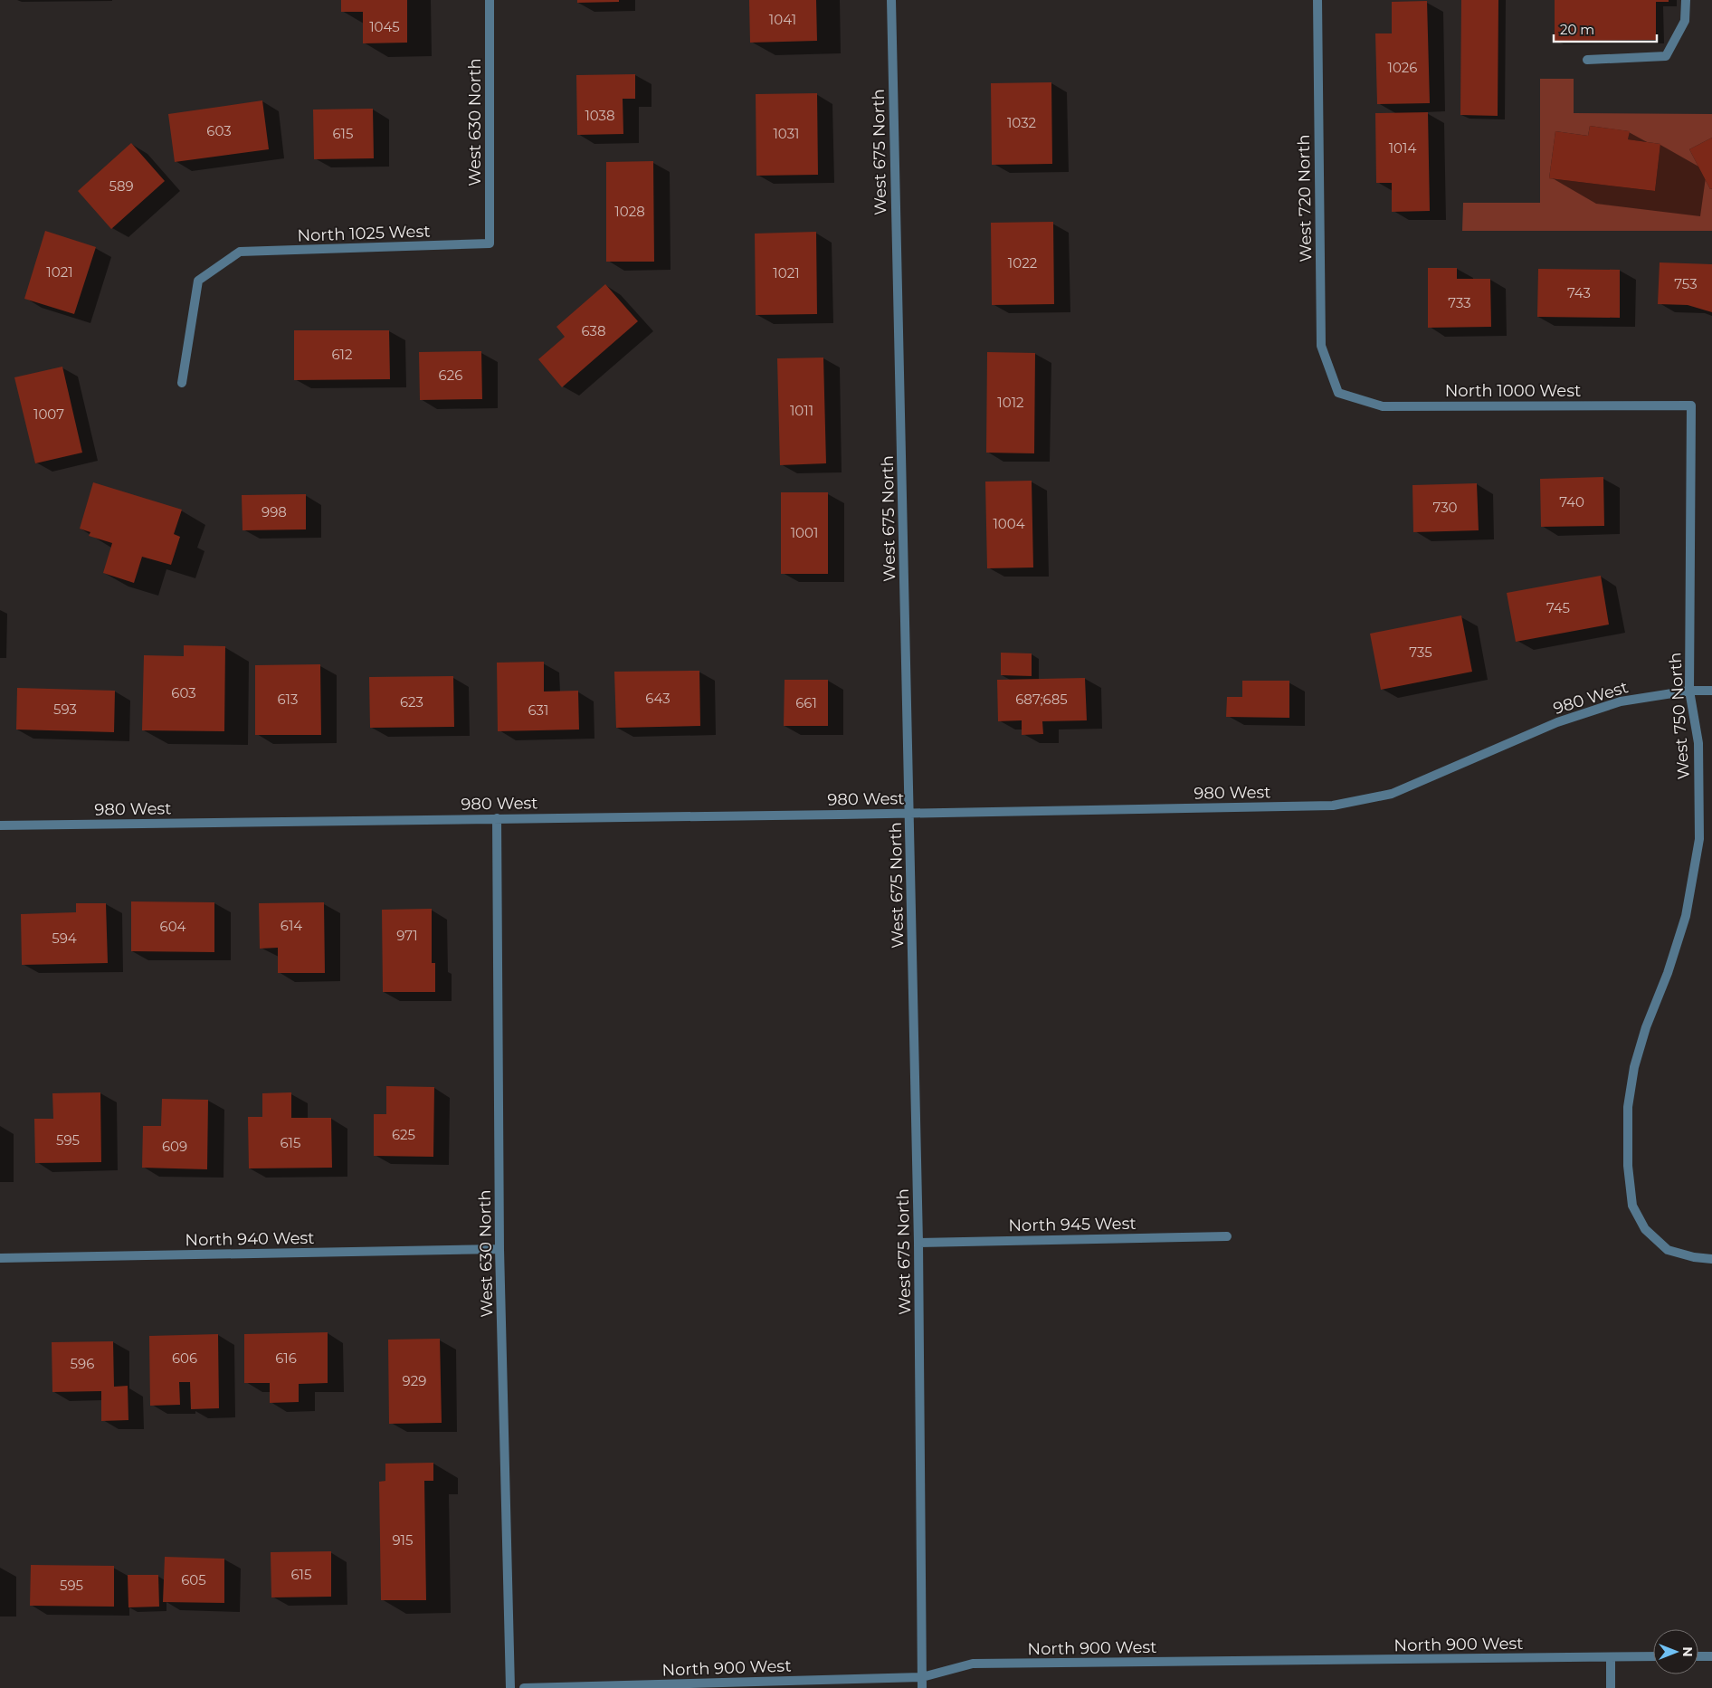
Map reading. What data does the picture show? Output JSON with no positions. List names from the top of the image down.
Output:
{
  "streets": {
    "street": [
      "West 630 North",
      "West 675 North",
      "West 720 North",
      "North 1025 West",
      "North 1000 West",
      "980 West",
      "West 750 North",
      "North 945 West",
      "North 940 West",
      "North 900 West"
    ]
  },
  "crossings": [
    ["West 630 North", "North 1025 West"],
    ["West 630 North", "980 West"],
    ["West 630 North", "North 940 West"],
    ["West 675 North", "980 West"],
    ["West 675 North", "North 945 West"],
    ["West 675 North", "North 900 West"],
    ["West 720 North", "North 1000 West"],
    ["North 1000 West", "West 750 North"],
    ["980 West", "West 750 North"]
  ],
  "house_numbers": [
    "1041",
    "1045",
    "1026",
    "1038",
    "1032",
    "603",
    "615",
    "1031",
    "1014",
    "589",
    "1028",
    "1022",
    "1021",
    "1021",
    "753",
    "743",
    "733",
    "638",
    "612",
    "626",
    "1012",
    "1011",
    "1007",
    "740",
    "730",
    "998",
    "1004",
    "1001",
    "745",
    "735",
    "603",
    "643",
    "613",
    "687;685",
    "623",
    "661",
    "593",
    "631",
    "614",
    "604",
    "971",
    "594",
    "625",
    "595",
    "615",
    "609",
    "606",
    "616",
    "596",
    "929",
    "915",
    "615",
    "605",
    "595"
  ],
  "scale_bar": "20 m",
  "north": "right"
}
